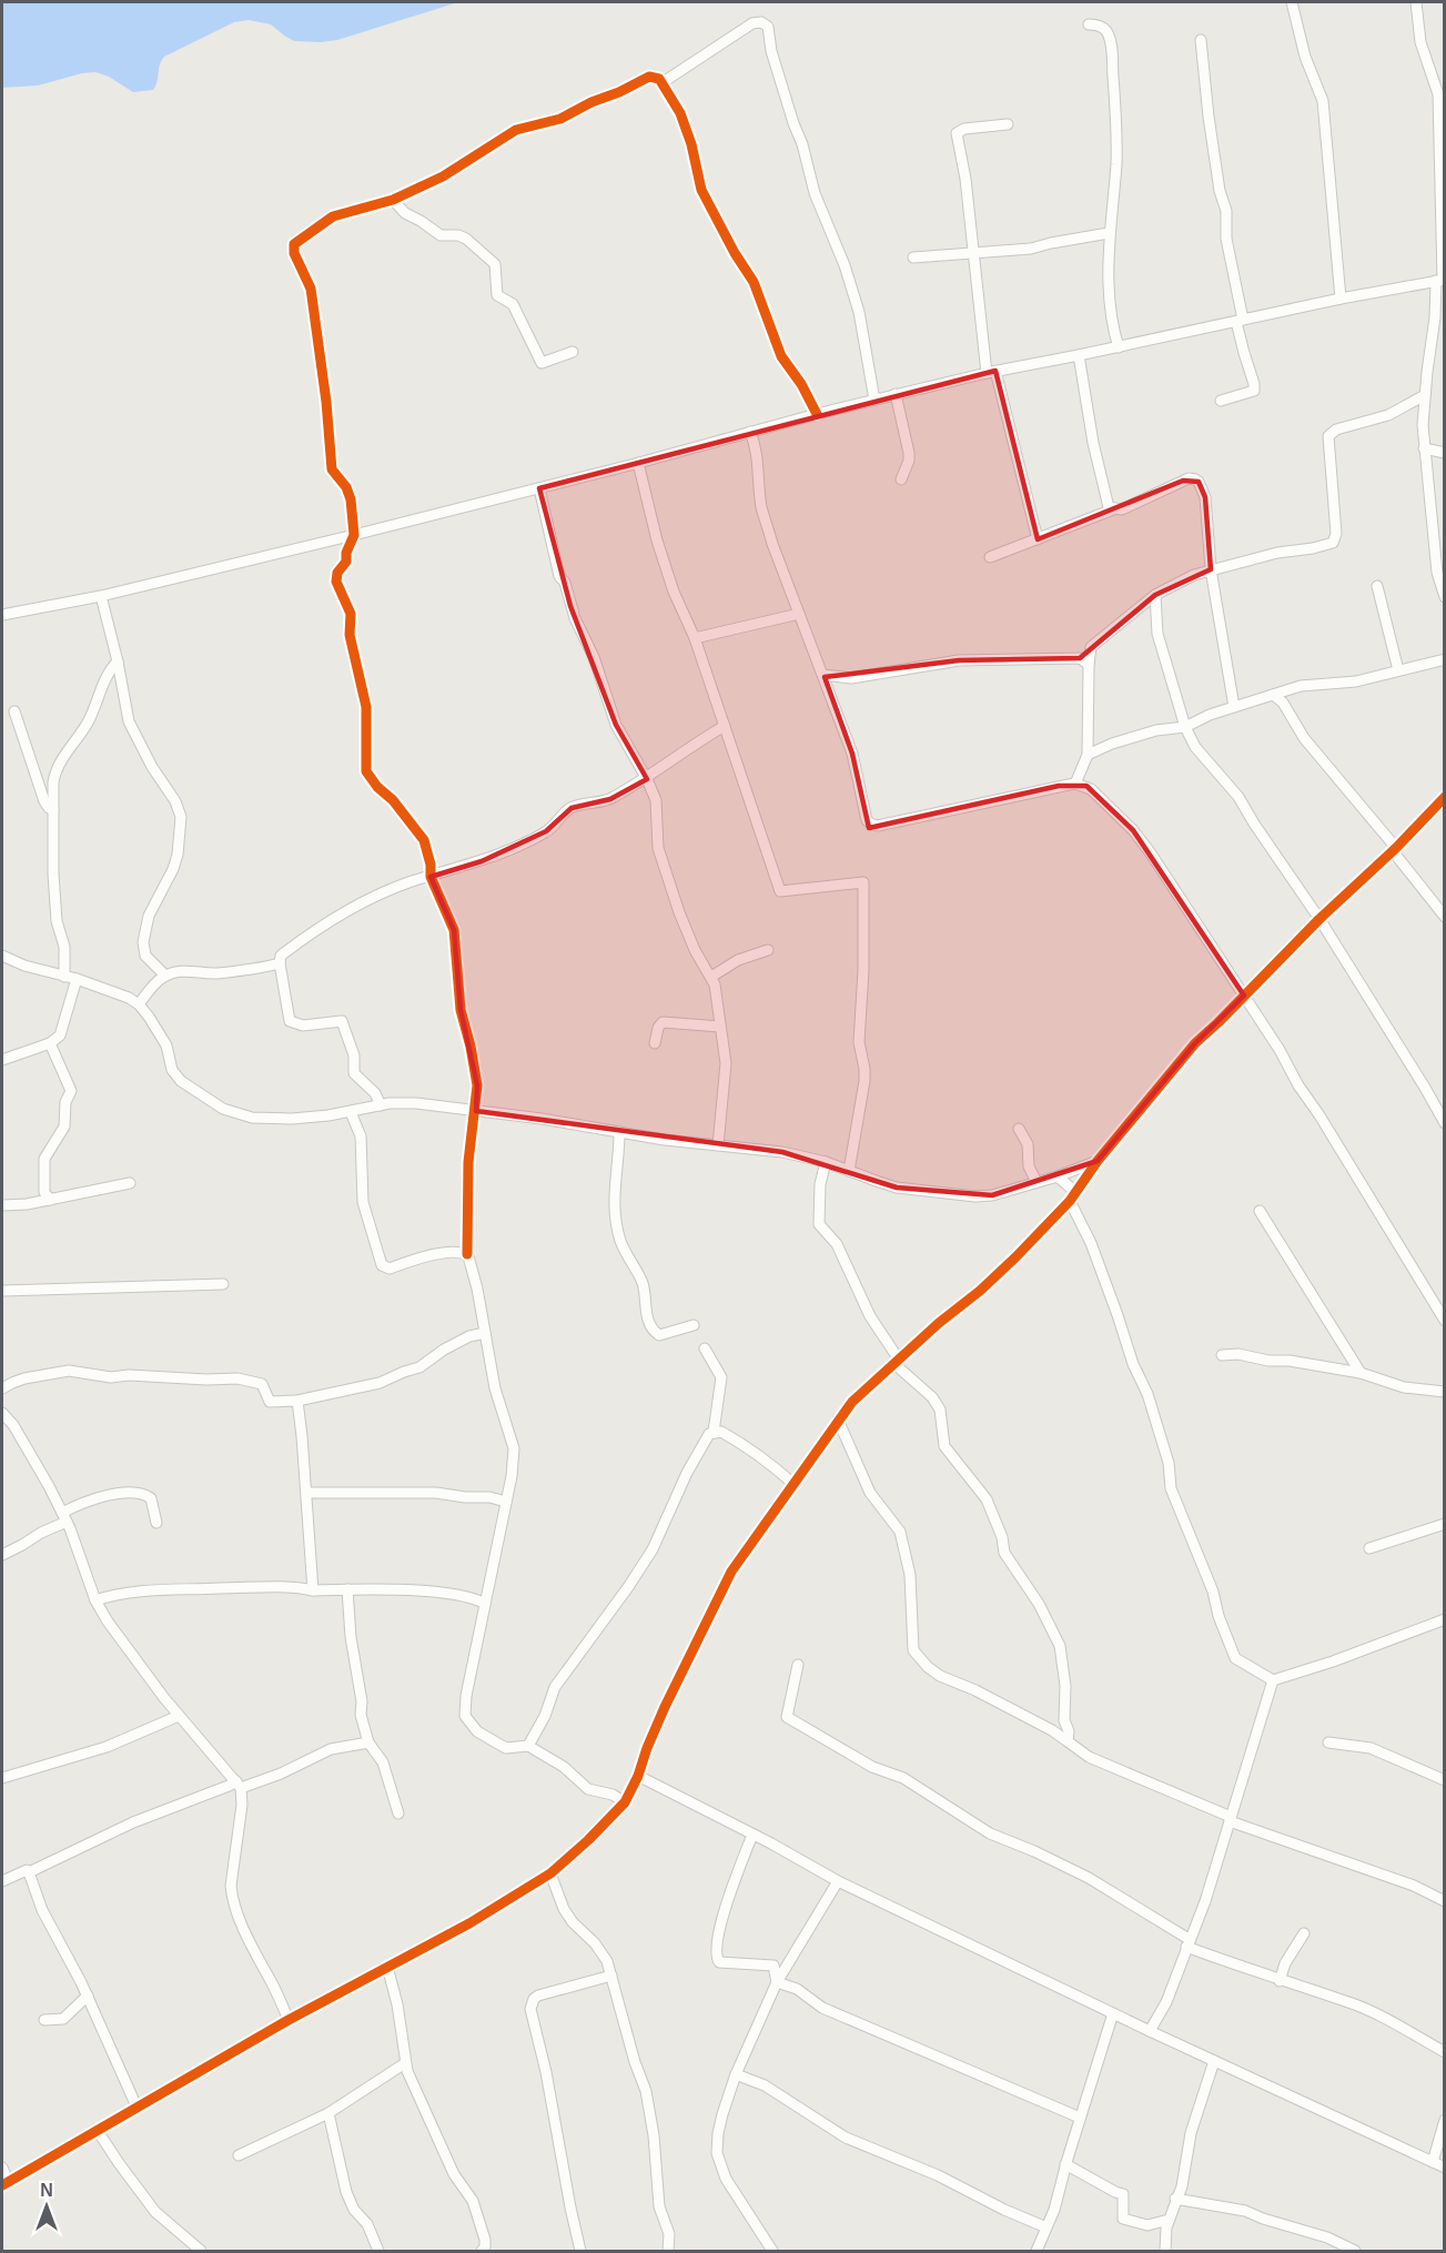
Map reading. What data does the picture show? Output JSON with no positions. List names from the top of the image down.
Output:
{
  "north": "top"
}
